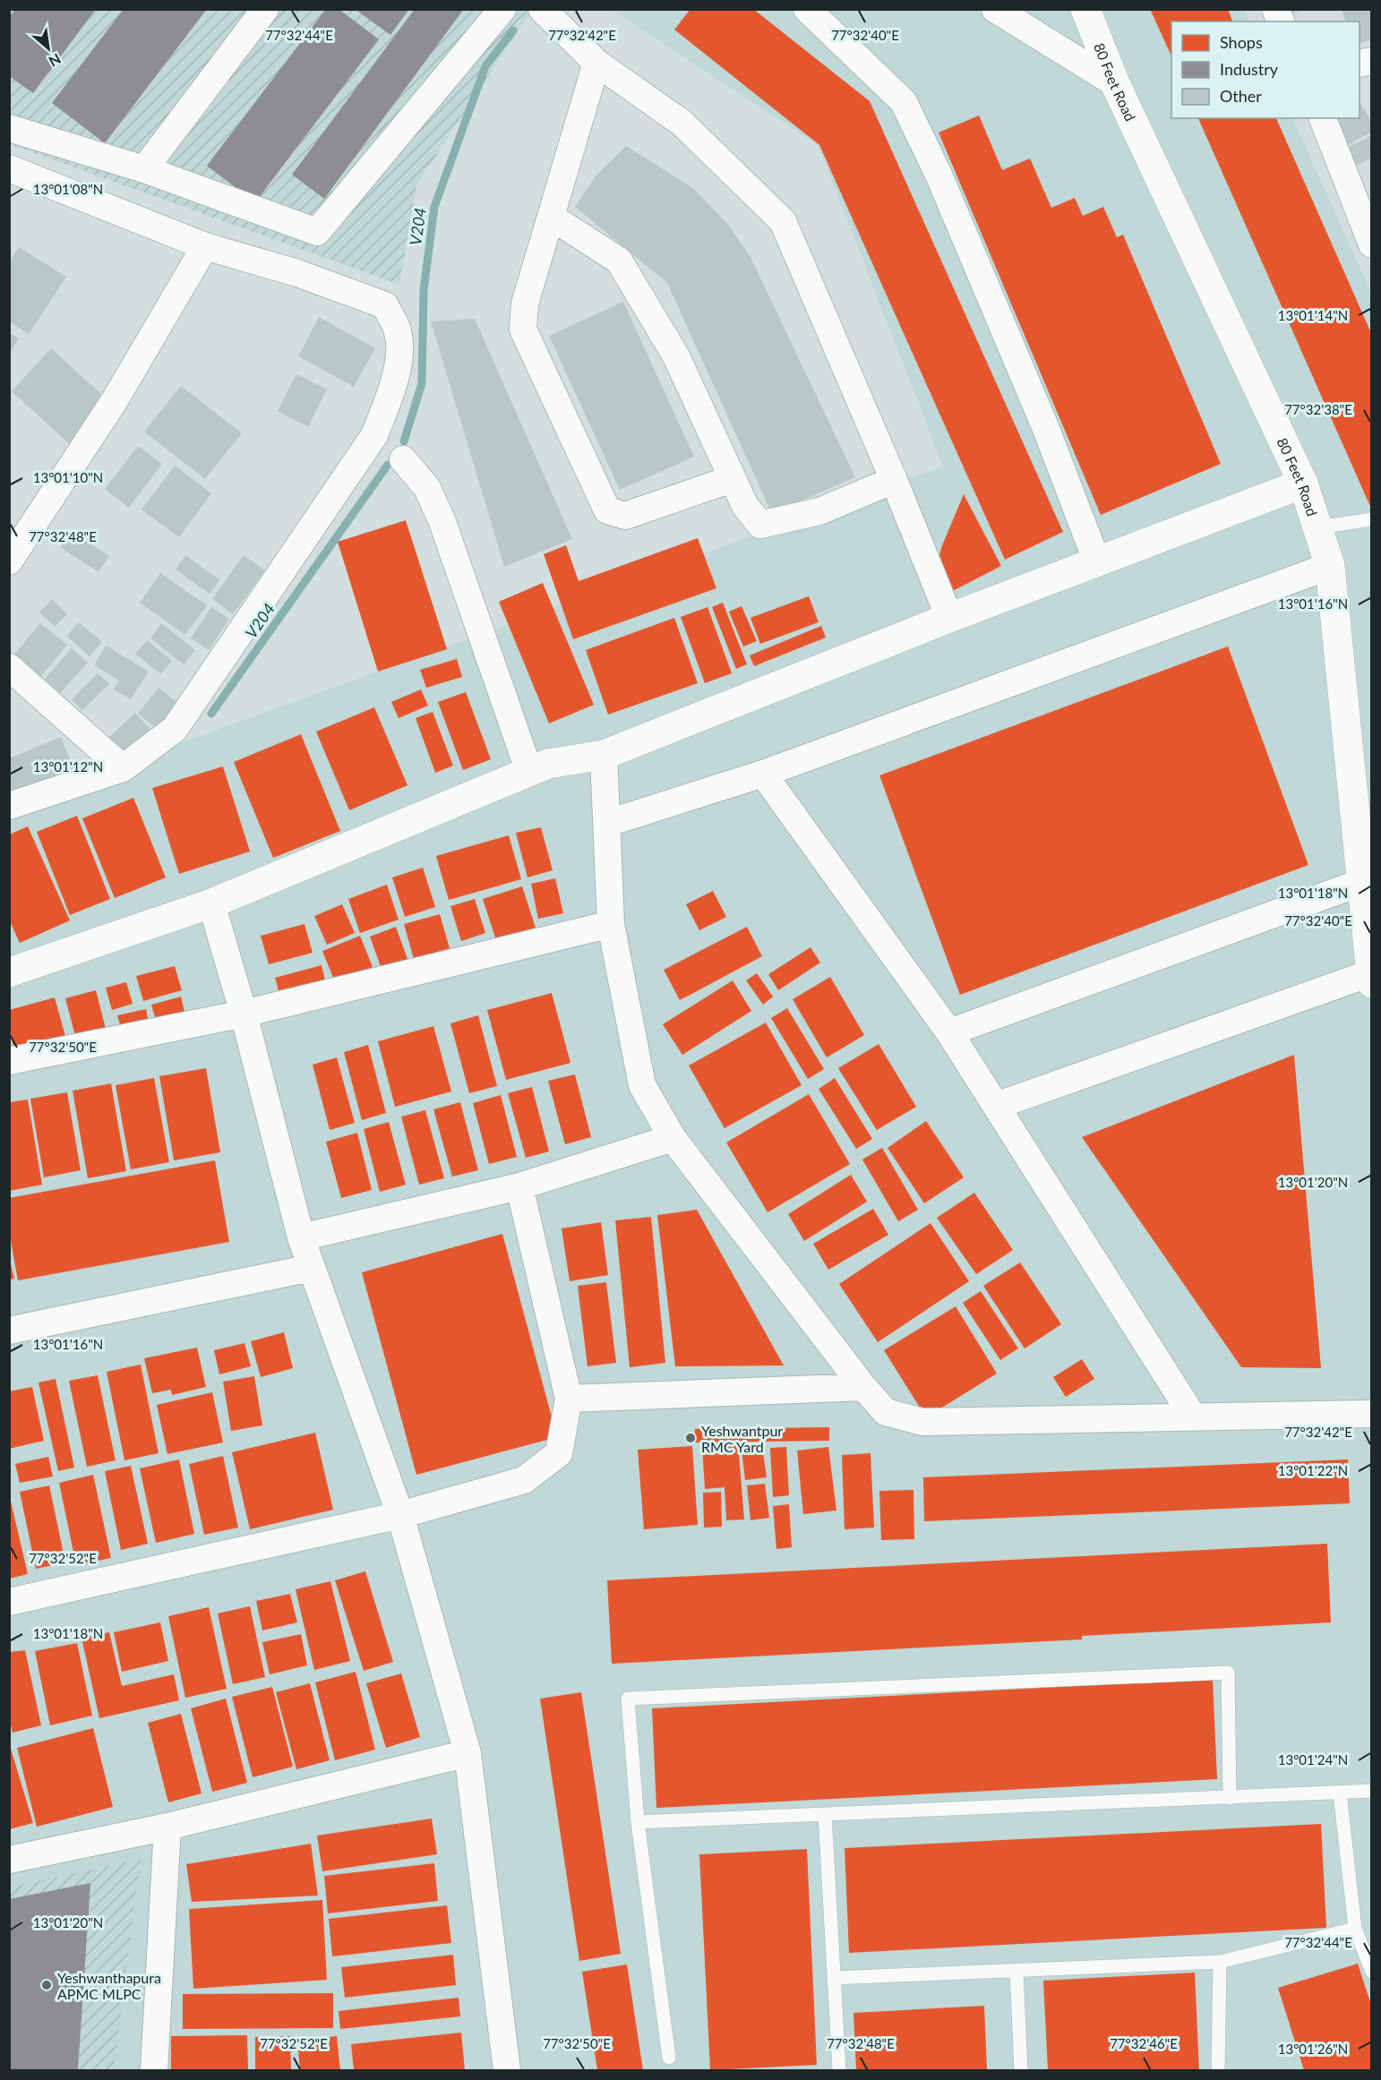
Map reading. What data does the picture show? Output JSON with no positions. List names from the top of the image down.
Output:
{
  "streets": {
    "street": ["80 Feet Road"]
  },
  "water": ["V204"],
  "places": ["Yeshwantpur RMC Yard", "Yeshwanthapura APMC MLPC"],
  "legend": ["Shops", "Industry", "Other"],
  "north": "bottom right",
  "coordinates": [
    "77°32'44\"E",
    "77°32'42\"E",
    "77°32'40\"E",
    "13°01'08\"N",
    "13°01'14\"N",
    "77°32'38\"E",
    "13°01'10\"N",
    "77°32'48\"E",
    "13°01'16\"N",
    "13°01'12\"N",
    "13°01'18\"N",
    "77°32'50\"E",
    "13°01'20\"N",
    "13°01'22\"N",
    "77°32'52\"E",
    "13°01'24\"N",
    "77°32'46\"E",
    "13°01'26\"N"
  ]
}
